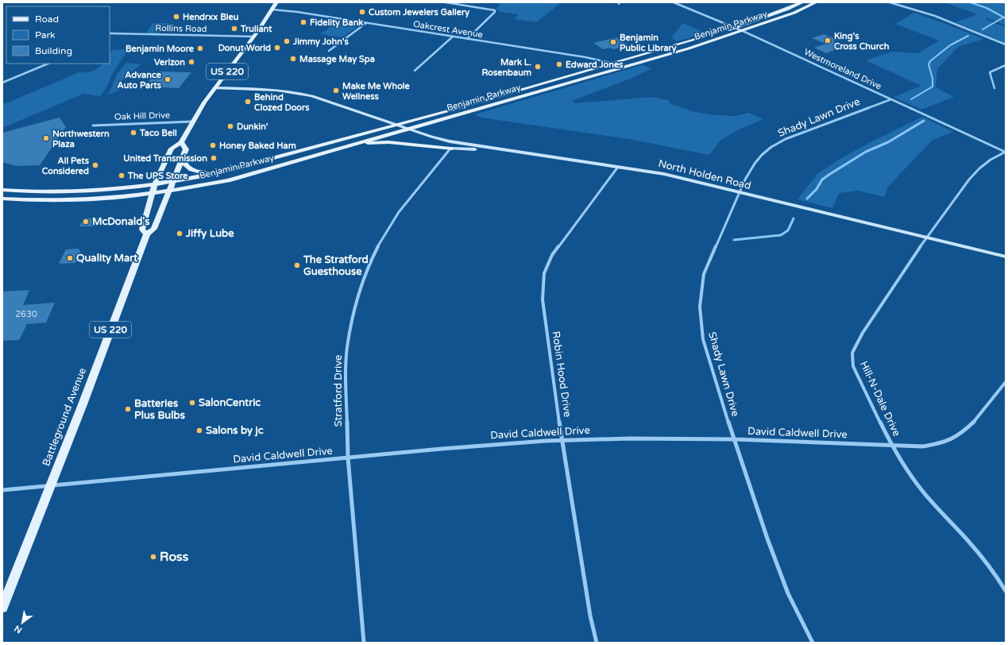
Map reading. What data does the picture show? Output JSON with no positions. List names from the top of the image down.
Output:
{
  "streets": {
    "main road": [
      "Benjamin Parkway",
      "US 220",
      "North Holden Road",
      "Battleground Avenue"
    ],
    "street": [
      "Rollins Road",
      "Oakcrest Avenue",
      "Westmoreland Drive",
      "Oak Hill Drive",
      "Shady Lawn Drive",
      "Robin Hood Drive",
      "Stratford Drive",
      "Hill-N-Dale Drive",
      "David Caldwell Drive"
    ]
  },
  "crossings": [
    ["Benjamin Parkway", "Oakcrest Avenue"],
    ["Benjamin Parkway", "Westmoreland Drive"],
    ["Benjamin Parkway", "US 220"],
    ["Benjamin Parkway", "North Holden Road"],
    ["Benjamin Parkway", "Battleground Avenue"],
    ["Rollins Road", "US 220"],
    ["Oakcrest Avenue", "US 220"],
    ["Westmoreland Drive", "Shady Lawn Drive"],
    ["Westmoreland Drive", "Hill-N-Dale Drive"],
    ["US 220", "Oak Hill Drive"],
    ["US 220", "North Holden Road"],
    ["US 220", "Battleground Avenue"],
    ["Shady Lawn Drive", "North Holden Road"],
    ["Shady Lawn Drive", "David Caldwell Drive"],
    ["North Holden Road", "Robin Hood Drive"],
    ["North Holden Road", "Hill-N-Dale Drive"],
    ["Robin Hood Drive", "David Caldwell Drive"],
    ["Stratford Drive", "David Caldwell Drive"],
    ["Hill-N-Dale Drive", "David Caldwell Drive"],
    ["Battleground Avenue", "David Caldwell Drive"]
  ],
  "places": [
    "Custom Jewelers Gallery",
    "Hendrxx Bleu",
    "Fidelity Bank",
    "Truliant",
    "King's Cross Church",
    "Jimmy John's",
    "Benjamin Public Library",
    "Donut World",
    "Benjamin Moore",
    "Massage May Spa",
    "Verizon",
    "Edward Jones",
    "Mark L. Rosenbaum",
    "Advance Auto Parts",
    "Make Me Whole Wellness",
    "Behind Clozed Doors",
    "Dunkin'",
    "Taco Bell",
    "Northwestern Plaza",
    "Honey Baked Ham",
    "United Transmission",
    "All Pets Considered",
    "The UPS Store",
    "McDonald's",
    "Jiffy Lube",
    "Quality Mart",
    "The Stratford Guesthouse",
    "SalonCentric",
    "Batteries Plus Bulbs",
    "Salons by jc",
    "Ross"
  ],
  "house_numbers": ["2630"],
  "legend": ["Road", "Park", "Building"],
  "north": "bottom left"
}
